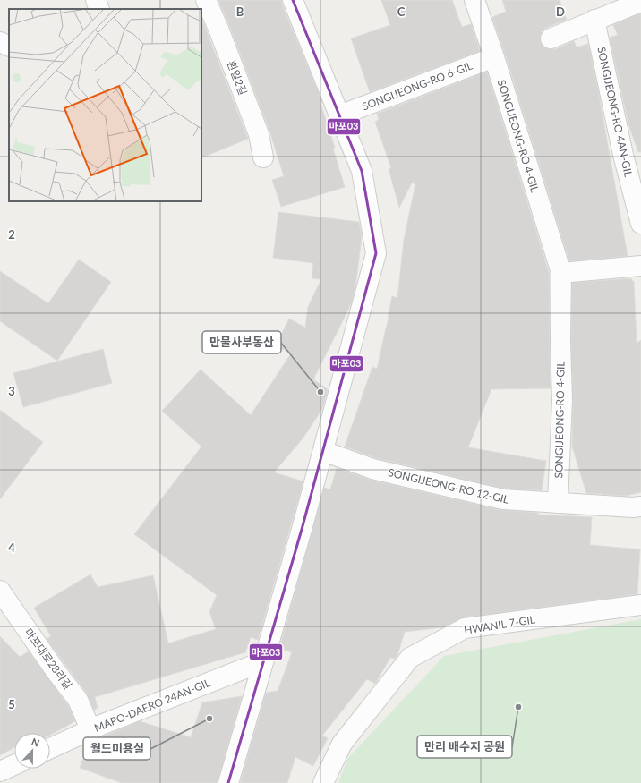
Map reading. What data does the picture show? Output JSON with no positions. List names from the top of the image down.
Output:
{
  "streets": {
    "street": [
      "환일2길",
      "SONGIJEONG-RO 6-GIL",
      "SONGIJEONG-RO 4AN-GIL",
      "SONGIJEONG-RO 4-GIL",
      "SONGIJEONG-RO 12-GIL",
      "HWANIL 7-GIL",
      "마포대로28라길",
      "MAPO-DAERO 24AN-GIL"
    ]
  },
  "crossings": [
    ["SONGIJEONG-RO 6-GIL", "SONGIJEONG-RO 4-GIL"],
    ["SONGIJEONG-RO 4-GIL", "SONGIJEONG-RO 12-GIL"],
    ["마포대로28라길", "MAPO-DAERO 24AN-GIL"]
  ],
  "places": ["만물사부동산", "만리 배수지 공원", "월드미용실"],
  "lines": ["transit line 마포03"],
  "north": "top",
  "grid": {
    "columns": ["B", "C", "D"],
    "rows": [
      "2",
      "3",
      "4",
      "5"
    ]
  }
}
